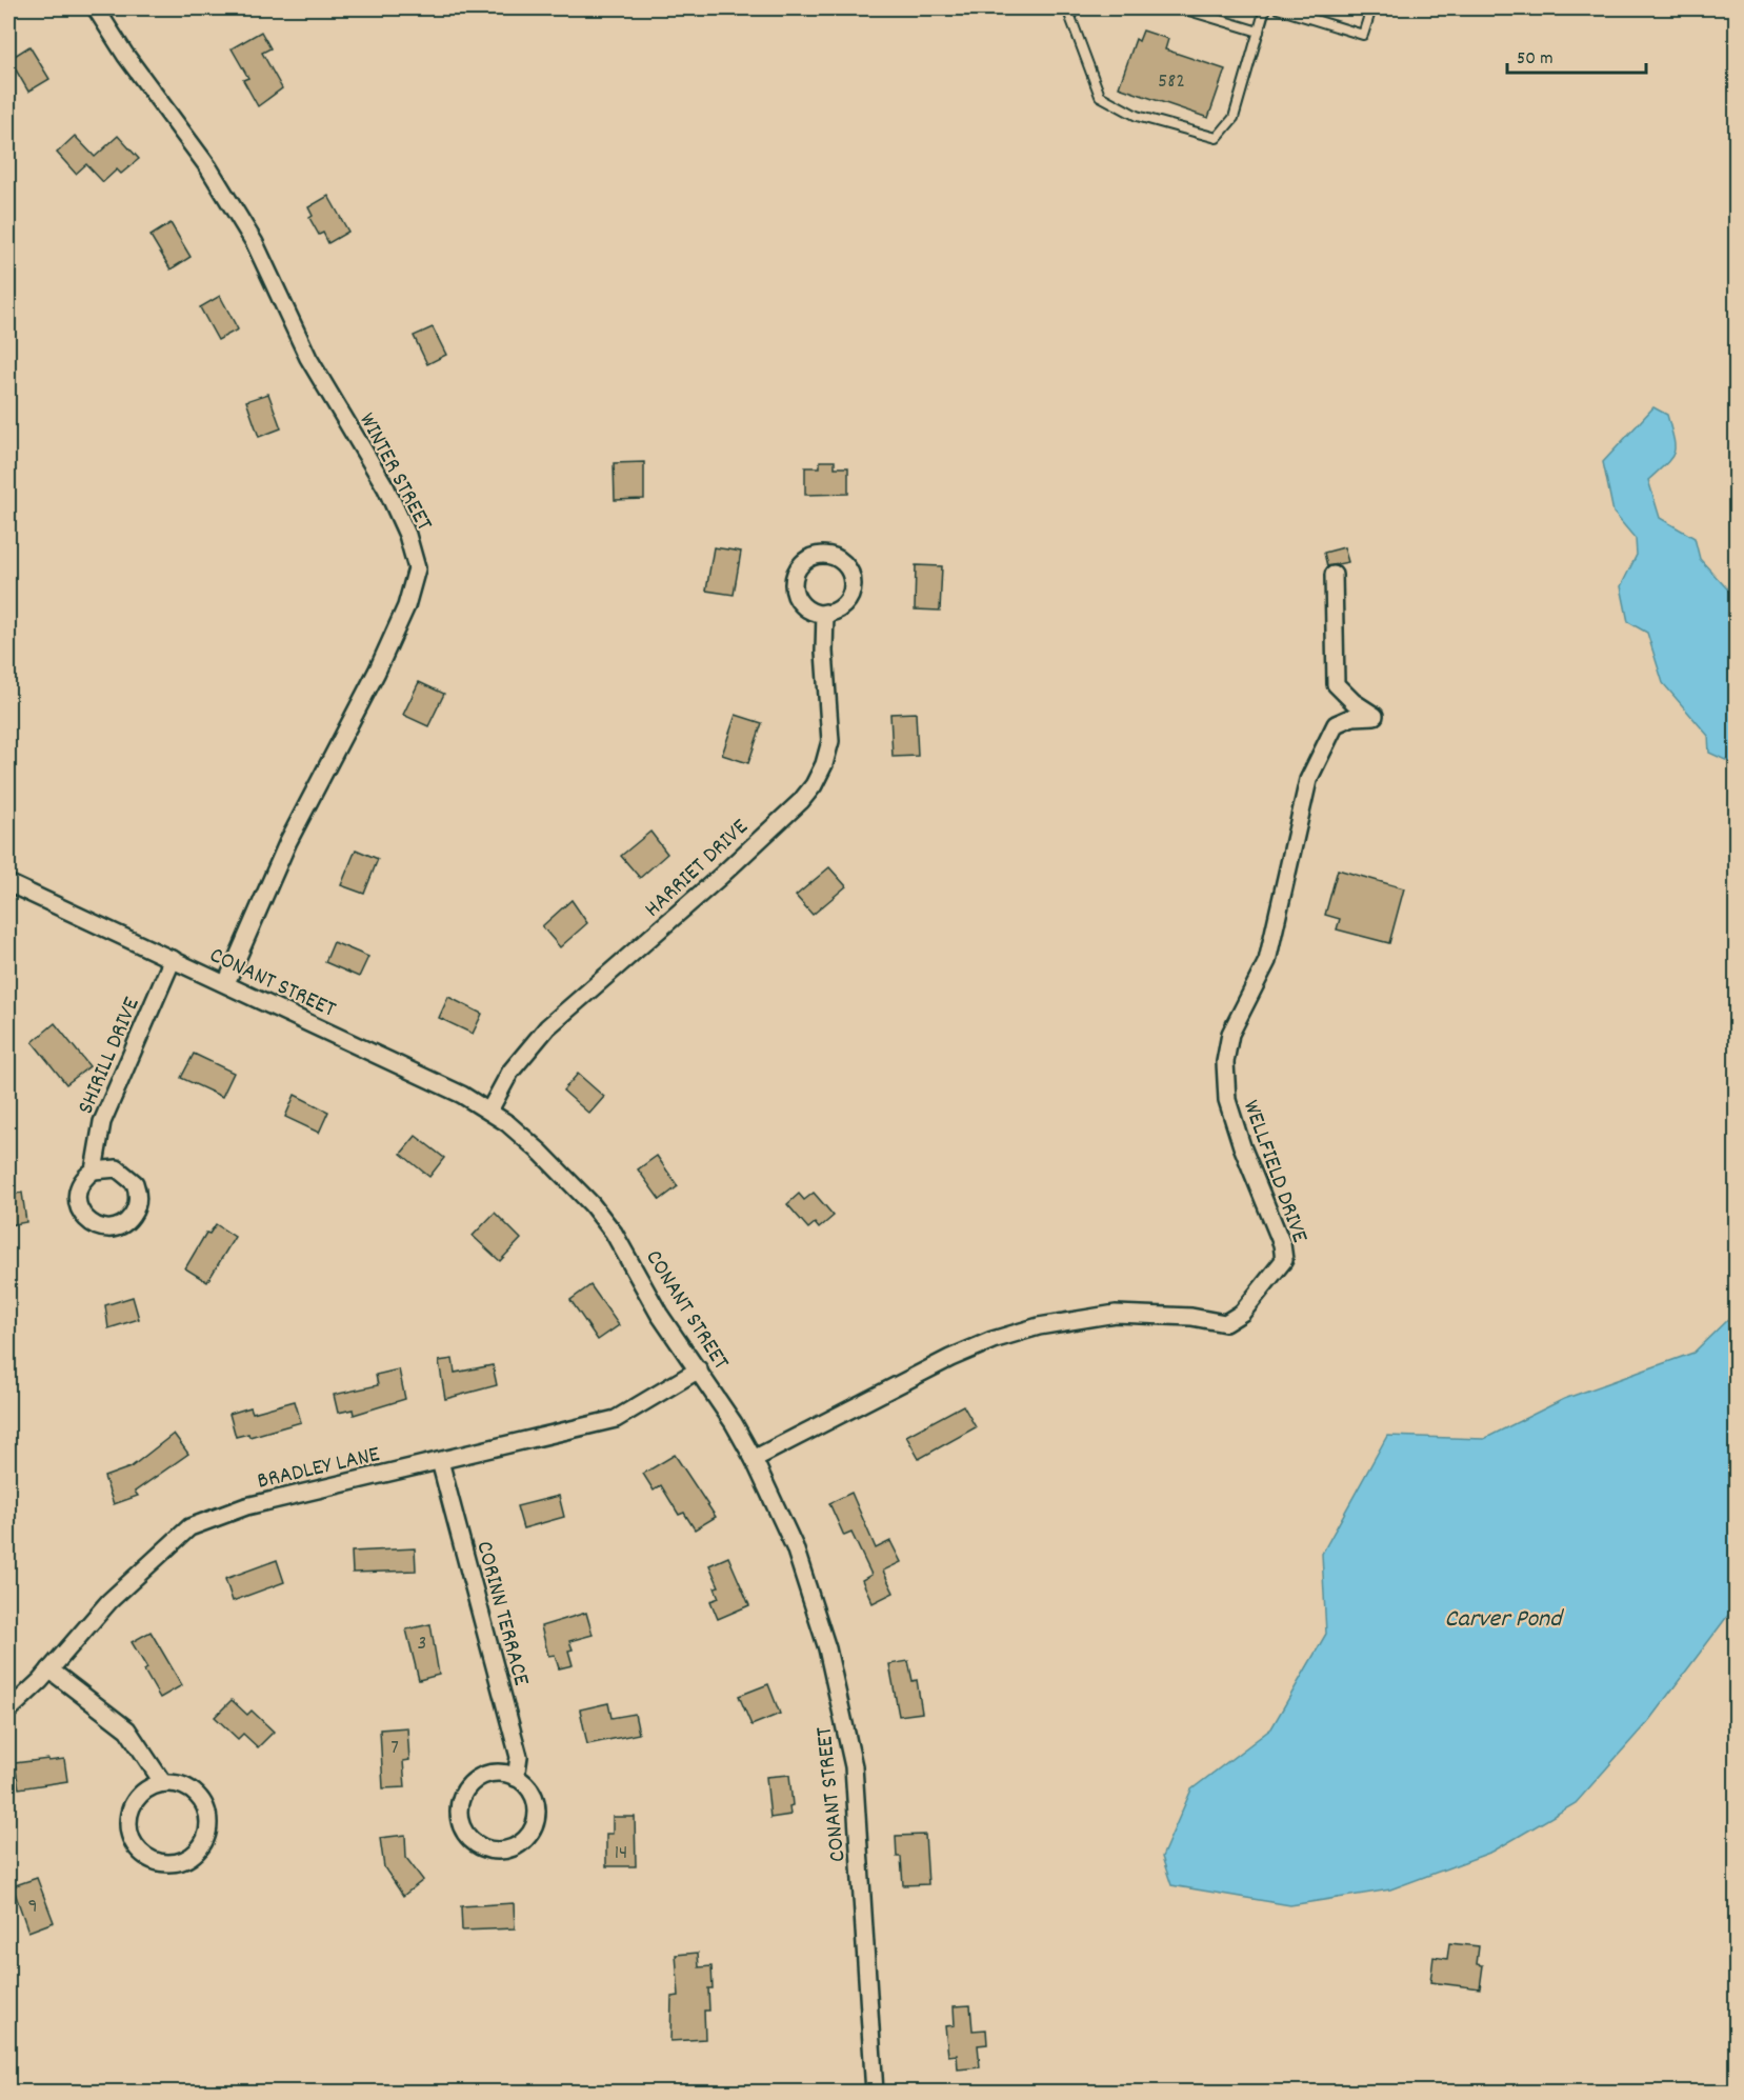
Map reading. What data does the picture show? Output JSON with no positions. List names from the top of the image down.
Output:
{
  "streets": {
    "street": [
      "WINTER STREET",
      "HARRIET DRIVE",
      "CONANT STREET",
      "SHIRILL DRIVE",
      "WELLFIELD DRIVE",
      "BRADLEY LANE",
      "CORINN TERRACE"
    ]
  },
  "crossings": [
    ["WINTER STREET", "CONANT STREET"],
    ["HARRIET DRIVE", "CONANT STREET"],
    ["CONANT STREET", "SHIRILL DRIVE"],
    ["CONANT STREET", "WELLFIELD DRIVE"],
    ["CONANT STREET", "BRADLEY LANE"],
    ["BRADLEY LANE", "CORINN TERRACE"]
  ],
  "water": ["Carver Pond"],
  "house_numbers": [
    "582",
    "3",
    "7",
    "14",
    "9"
  ],
  "scale_bar": "50 m"
}
